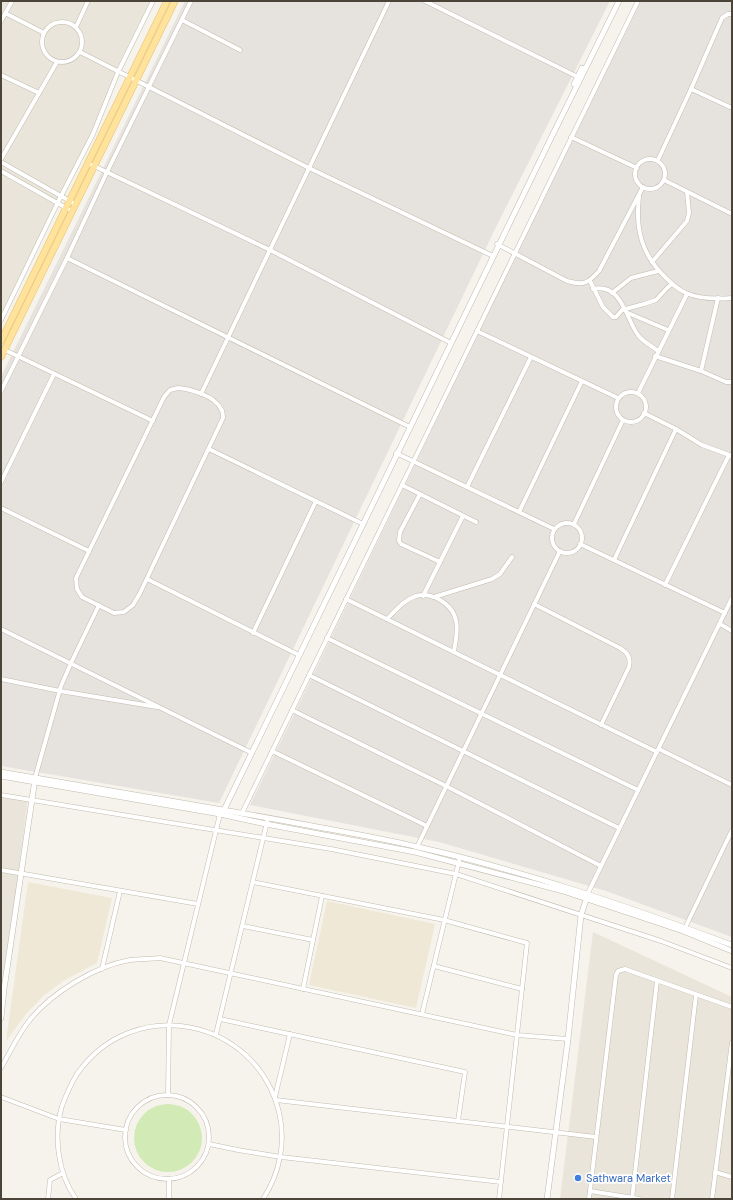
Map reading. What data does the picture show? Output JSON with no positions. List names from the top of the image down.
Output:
{
  "places": ["Sathwara Market"]
}
